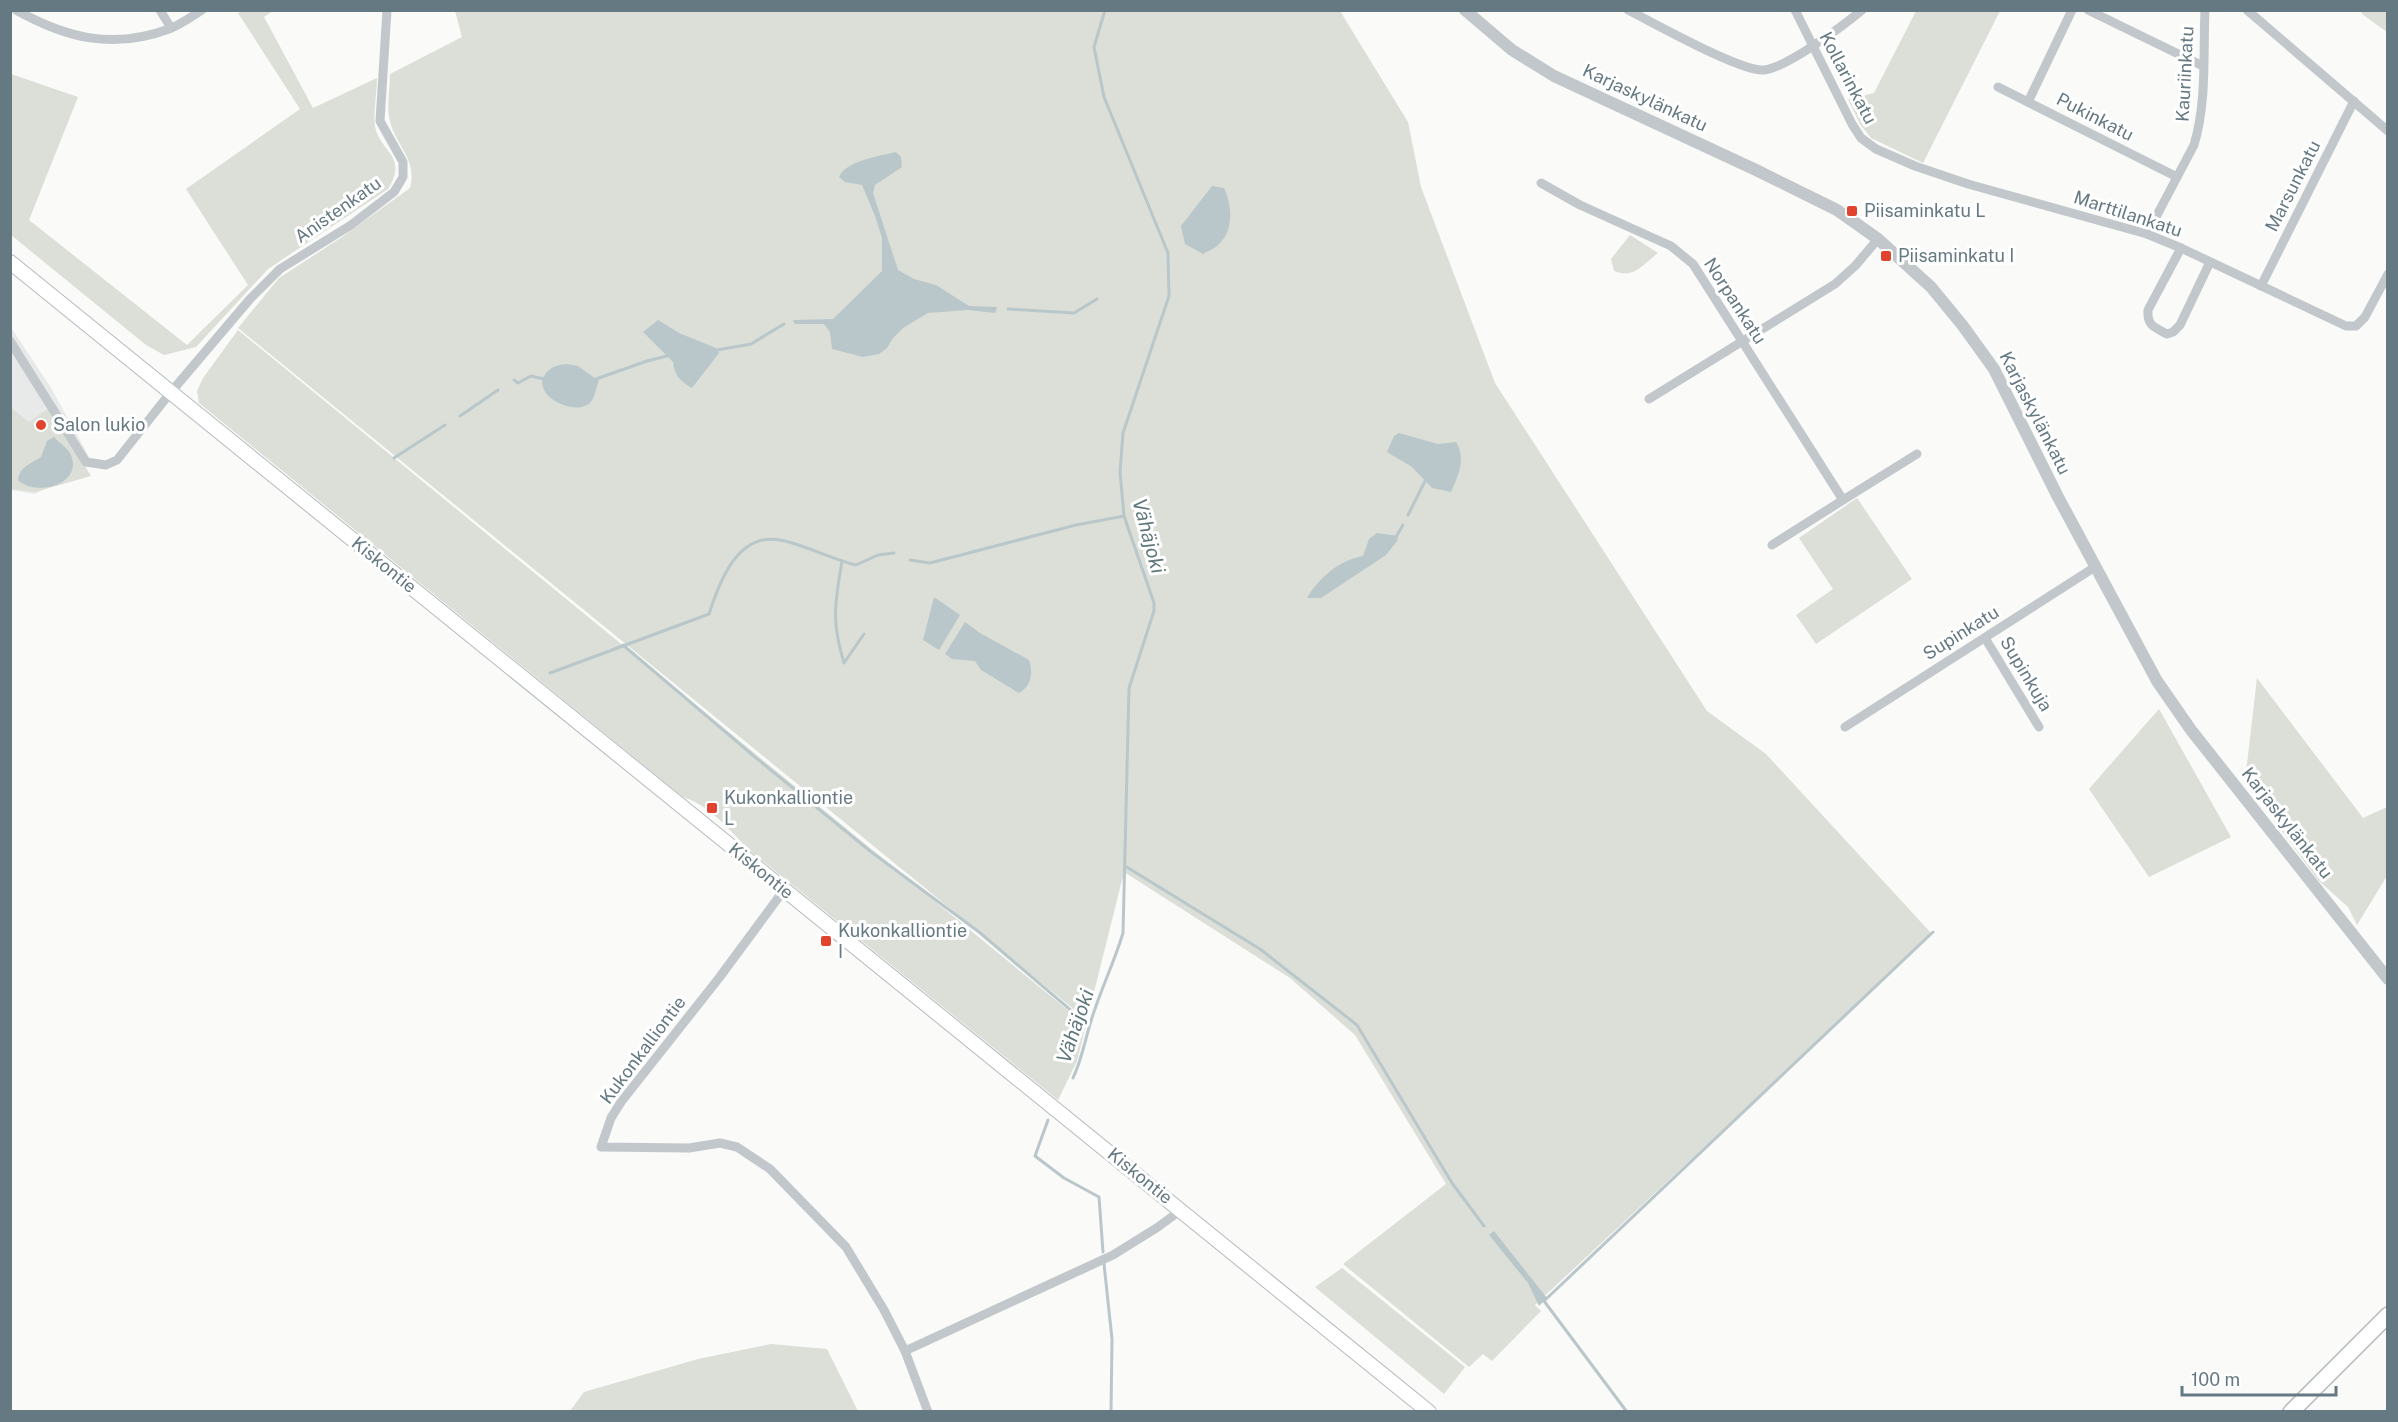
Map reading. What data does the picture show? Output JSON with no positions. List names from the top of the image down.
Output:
{
  "streets": {
    "main road": ["Kiskontie"],
    "street": [
      "Kauriinkatu",
      "Kollarinkatu",
      "Karjaskylänkatu",
      "Pukinkatu",
      "Marsunkatu",
      "Anistenkatu",
      "Marttilankatu",
      "Norpankatu",
      "Supinkatu",
      "Supinkuja",
      "Kukonkalliontie"
    ]
  },
  "crossings": [
    ["Kauriinkatu", "Pukinkatu"],
    ["Kauriinkatu", "Marttilankatu"],
    ["Kollarinkatu", "Marttilankatu"],
    ["Karjaskylänkatu", "Supinkatu"],
    ["Marsunkatu", "Marttilankatu"],
    ["Anistenkatu", "Kiskontie"],
    ["Kiskontie", "Kukonkalliontie"],
    ["Supinkatu", "Supinkuja"]
  ],
  "water": ["Vähäjoki"],
  "places": {
    "transit": [
      "Piisaminkatu L",
      "Piisaminkatu I",
      "Kukonkalliontie L",
      "Kukonkalliontie I"
    ],
    "other": ["Salon lukio"]
  },
  "scale_bar": "100 m"
}
